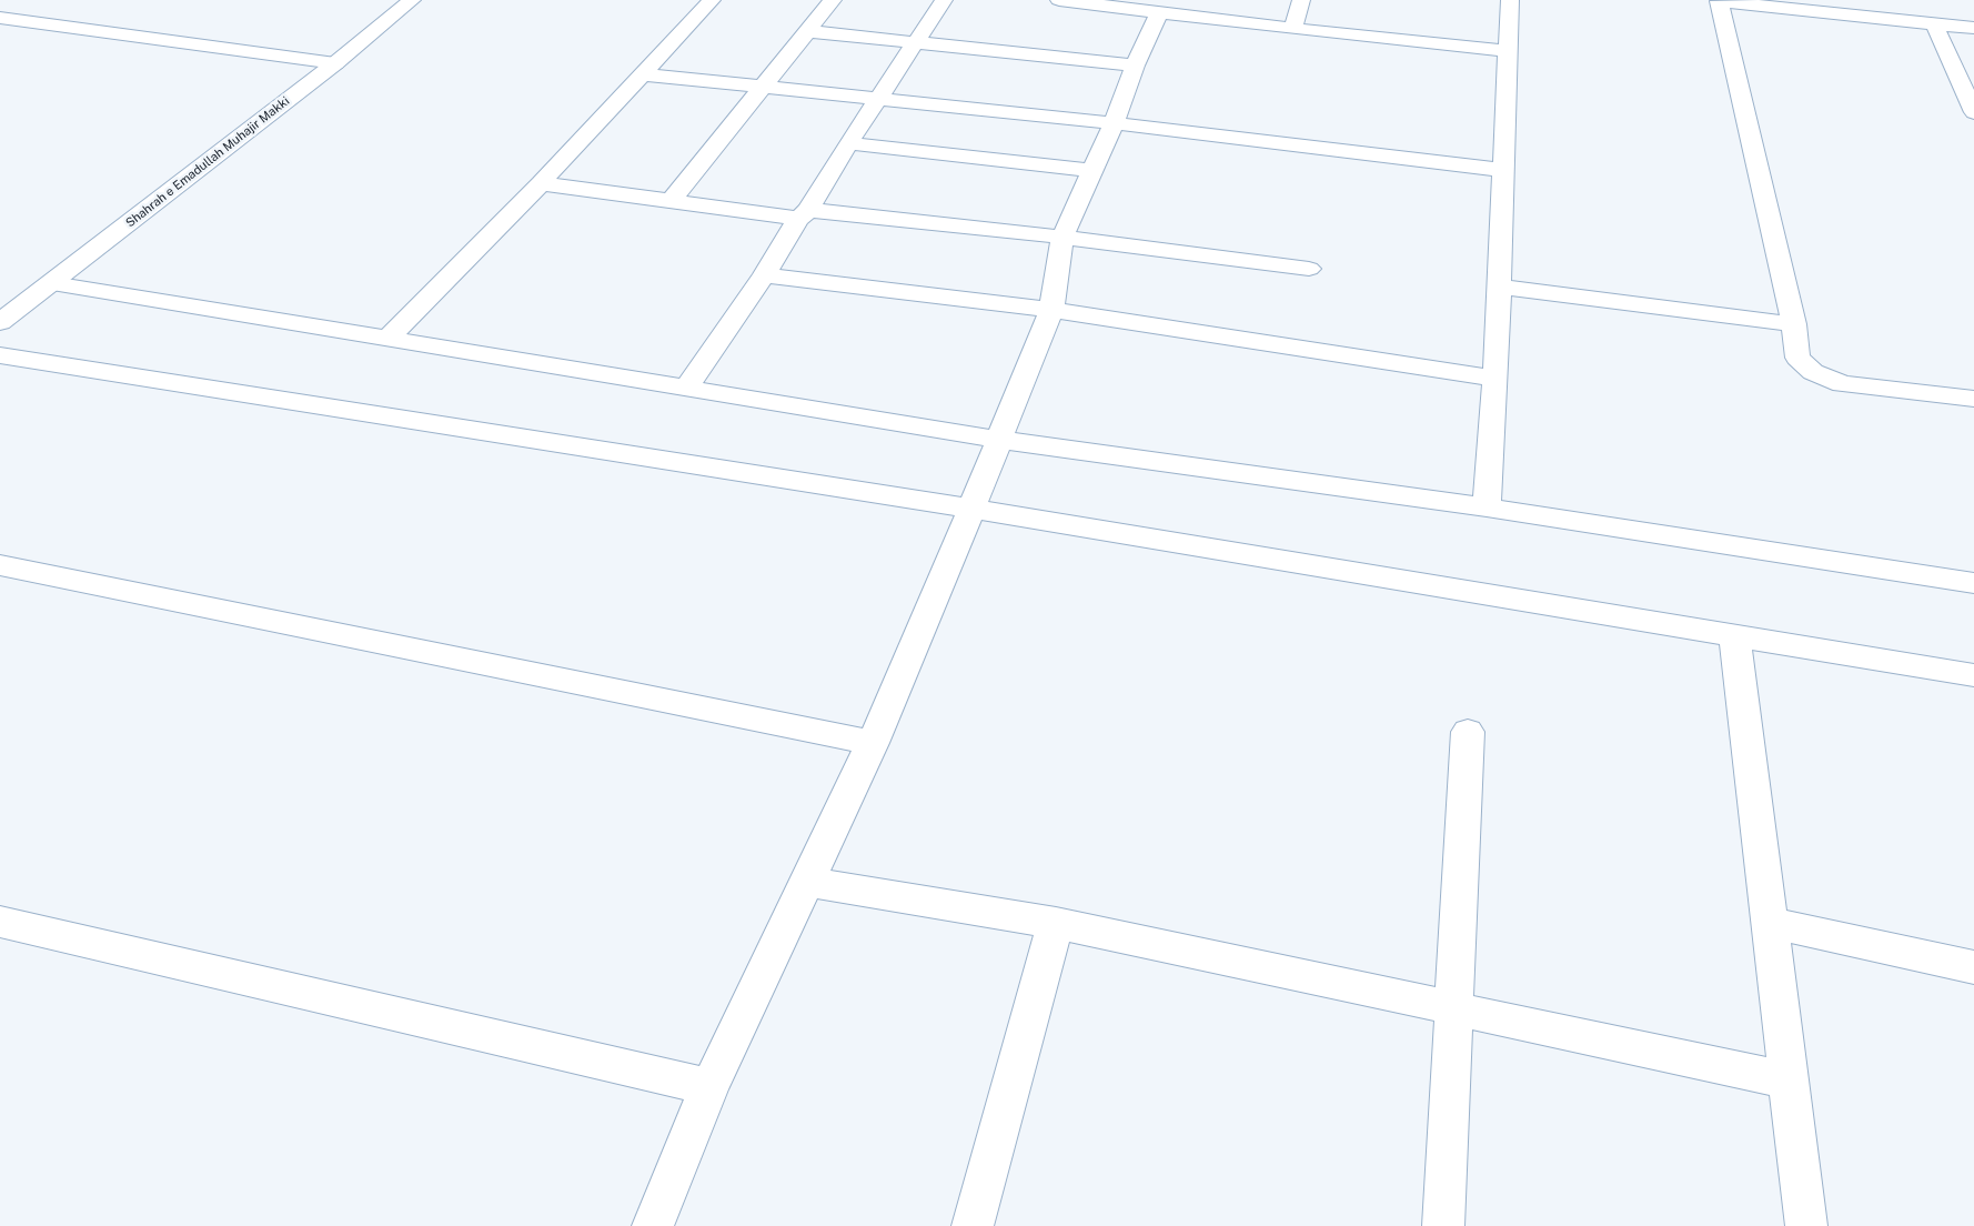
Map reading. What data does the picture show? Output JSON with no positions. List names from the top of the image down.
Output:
{
  "streets": {
    "street": ["Shahrah e Emadullah Muhajir Makki"]
  }
}
